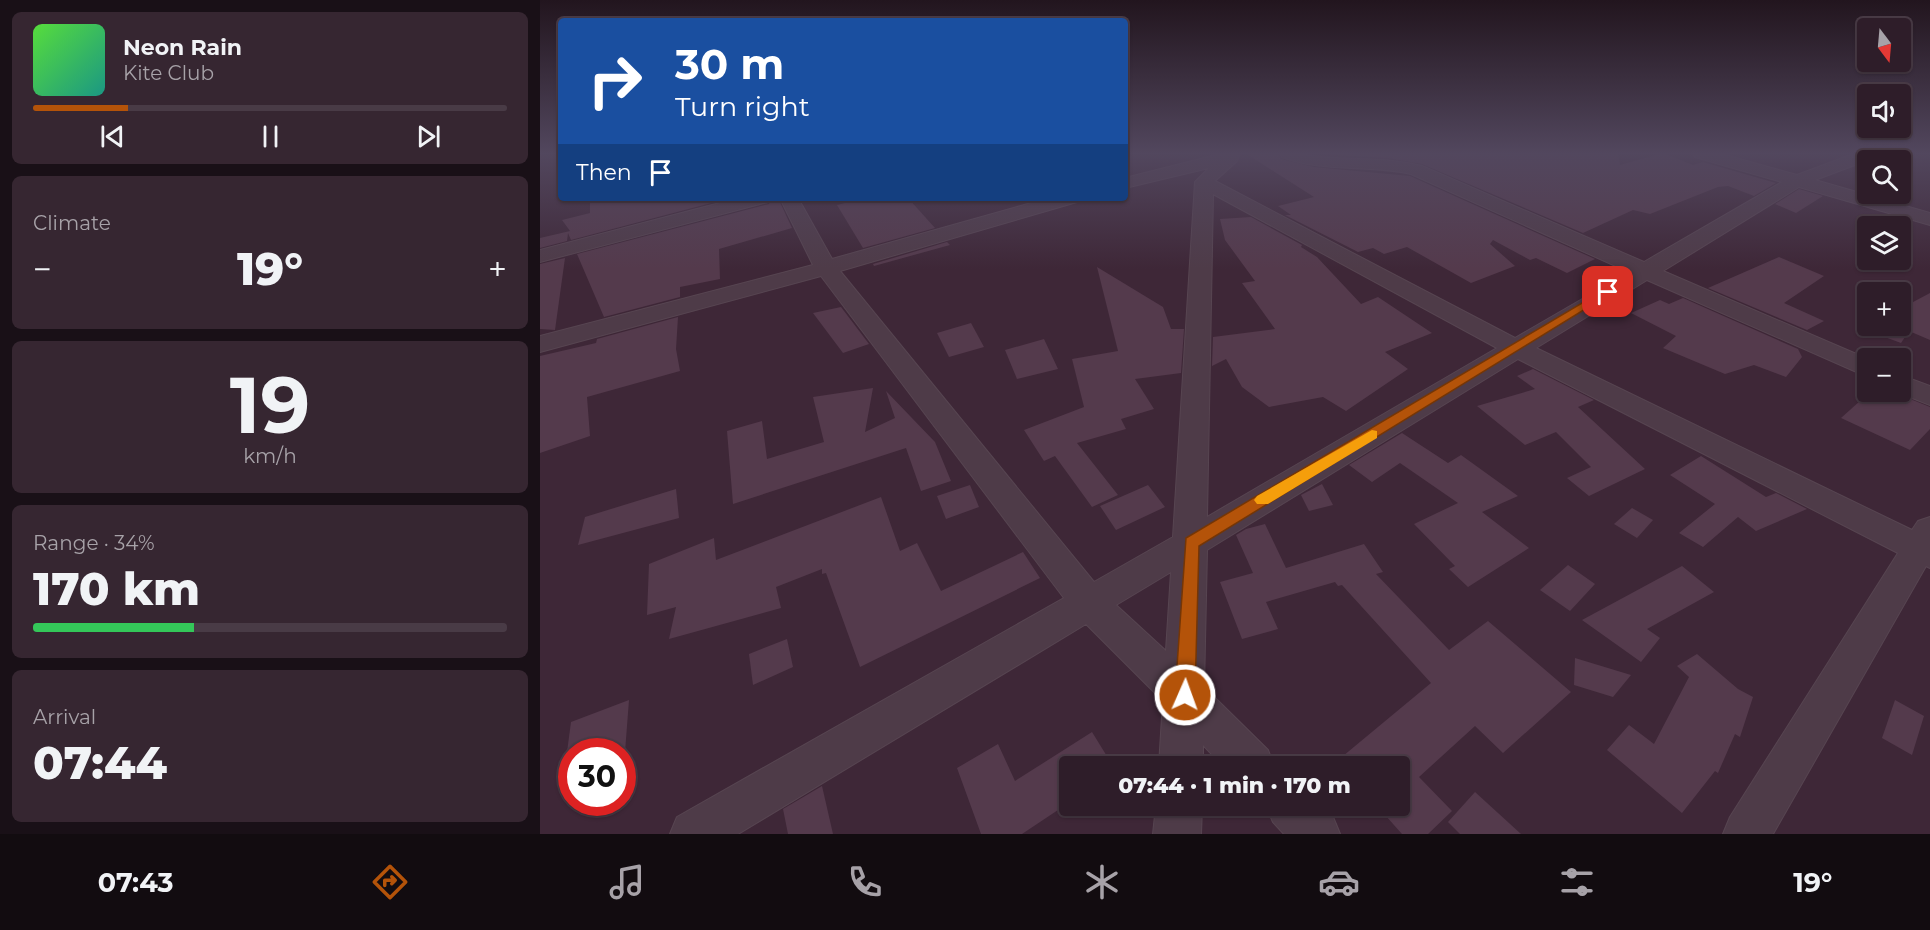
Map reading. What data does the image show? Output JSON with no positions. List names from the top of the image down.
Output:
{
  "north": "bottom",
  "page": {
    "map_buttons": ["+", "−"],
    "turn": ["30 m", "Turn right"],
    "song": ["Neon Rain", "Kite Club"],
    "then": "Then",
    "tile": [
      "Climate",
      ["19", "km/h"],
      ["Range · 34%", "170 km"],
      ["Arrival", "07:44"]
    ],
    "heat": ["−", "19°", "+"],
    "limit": "30",
    "trip": "07:44 · 1 min · 170 m",
    "tabs": ["07:43", "19°"]
  }
}
